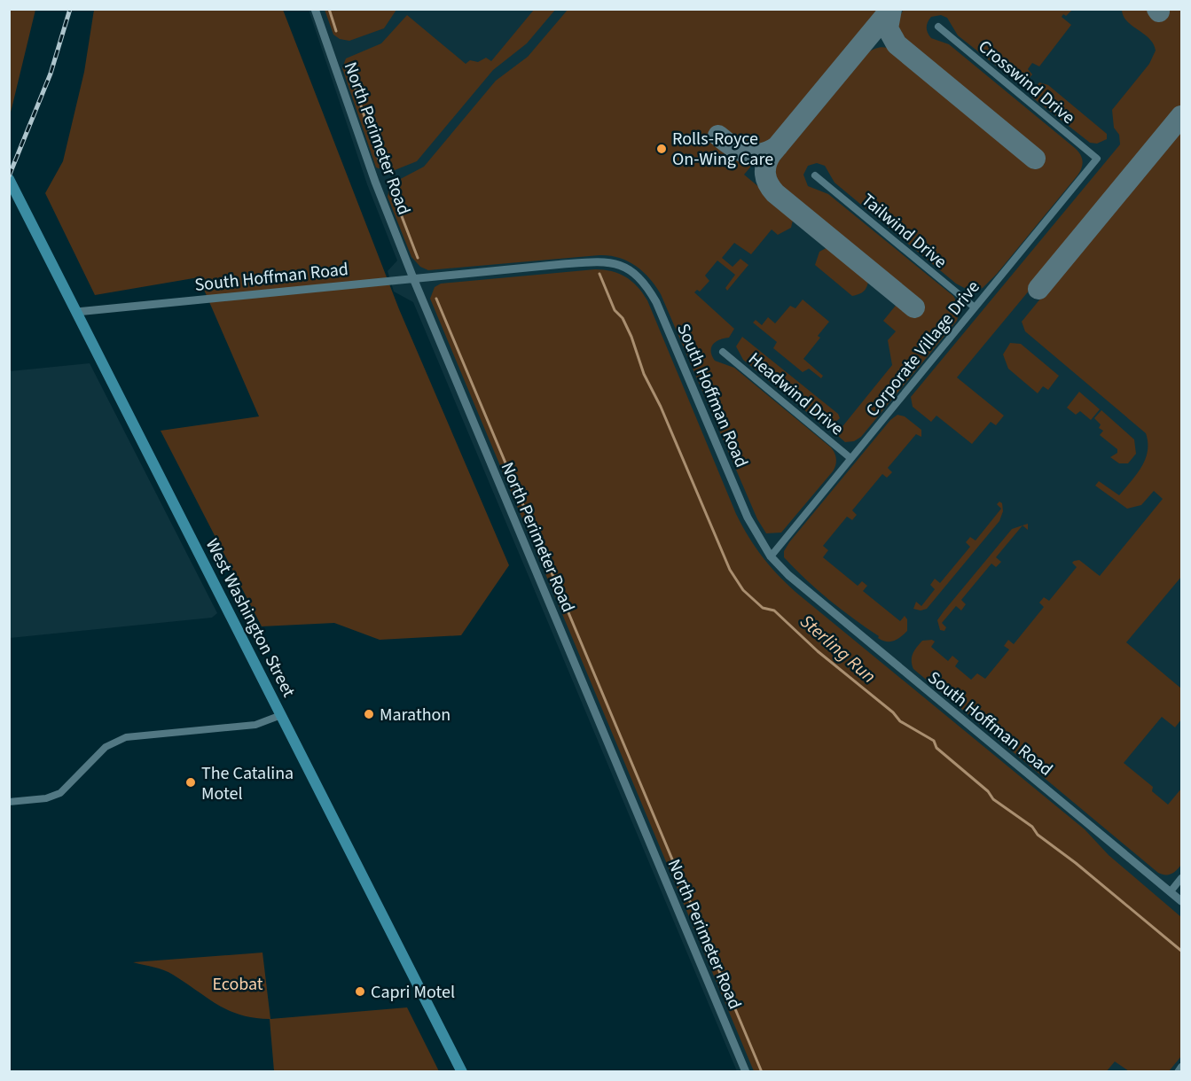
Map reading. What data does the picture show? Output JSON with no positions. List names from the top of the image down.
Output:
{
  "streets": {
    "main road": ["West Washington Street"],
    "street": [
      "Crosswind Drive",
      "North Perimeter Road",
      "Tailwind Drive",
      "South Hoffman Road",
      "Corporate Village Drive",
      "Headwind Drive"
    ]
  },
  "crossings": [
    ["Crosswind Drive", "Corporate Village Drive"],
    ["North Perimeter Road", "South Hoffman Road"],
    ["Tailwind Drive", "Corporate Village Drive"],
    ["South Hoffman Road", "Corporate Village Drive"],
    ["South Hoffman Road", "West Washington Street"],
    ["Corporate Village Drive", "Headwind Drive"]
  ],
  "water": ["Sterling Run"],
  "parks": ["Ecobat"],
  "places": [
    "Rolls-Royce On-Wing Care",
    "Marathon",
    "The Catalina Motel",
    "Capri Motel"
  ]
}
